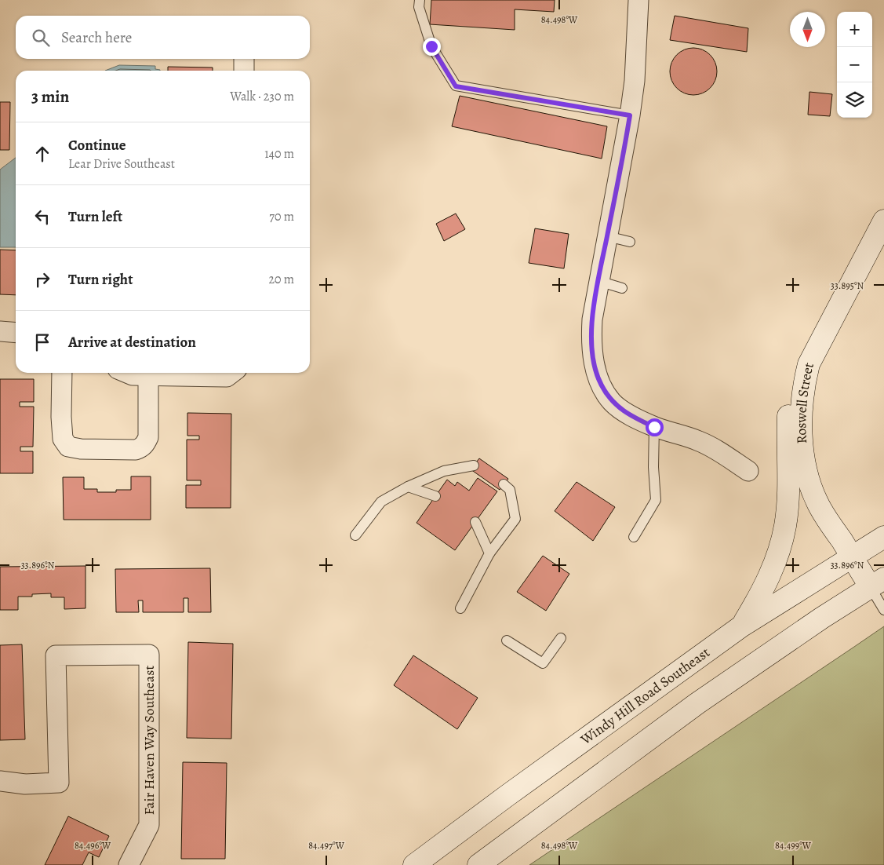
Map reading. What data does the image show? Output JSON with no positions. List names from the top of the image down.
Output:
{
  "streets": {
    "main road": ["Roswell Street", "Windy Hill Road Southeast"],
    "street": ["Fair Haven Way Southeast"]
  },
  "crossings": [
    ["Roswell Street", "Windy Hill Road Southeast"]
  ],
  "north": "bottom",
  "page": {
    "map_buttons": ["+", "−"],
    "search": "Search here",
    "heading": ["3 min", "Walk · 230 m"],
    "list": [
      ["Continue", "Lear Drive Southeast", "140 m"],
      ["Turn left", "70 m"],
      ["Turn right", "20 m"],
      "Arrive at destination"
    ]
  },
  "coordinates": [
    "84.498°W",
    "33.895°N",
    "33.896°N",
    "84.496°W",
    "84.497°W",
    "84.499°W"
  ]
}
